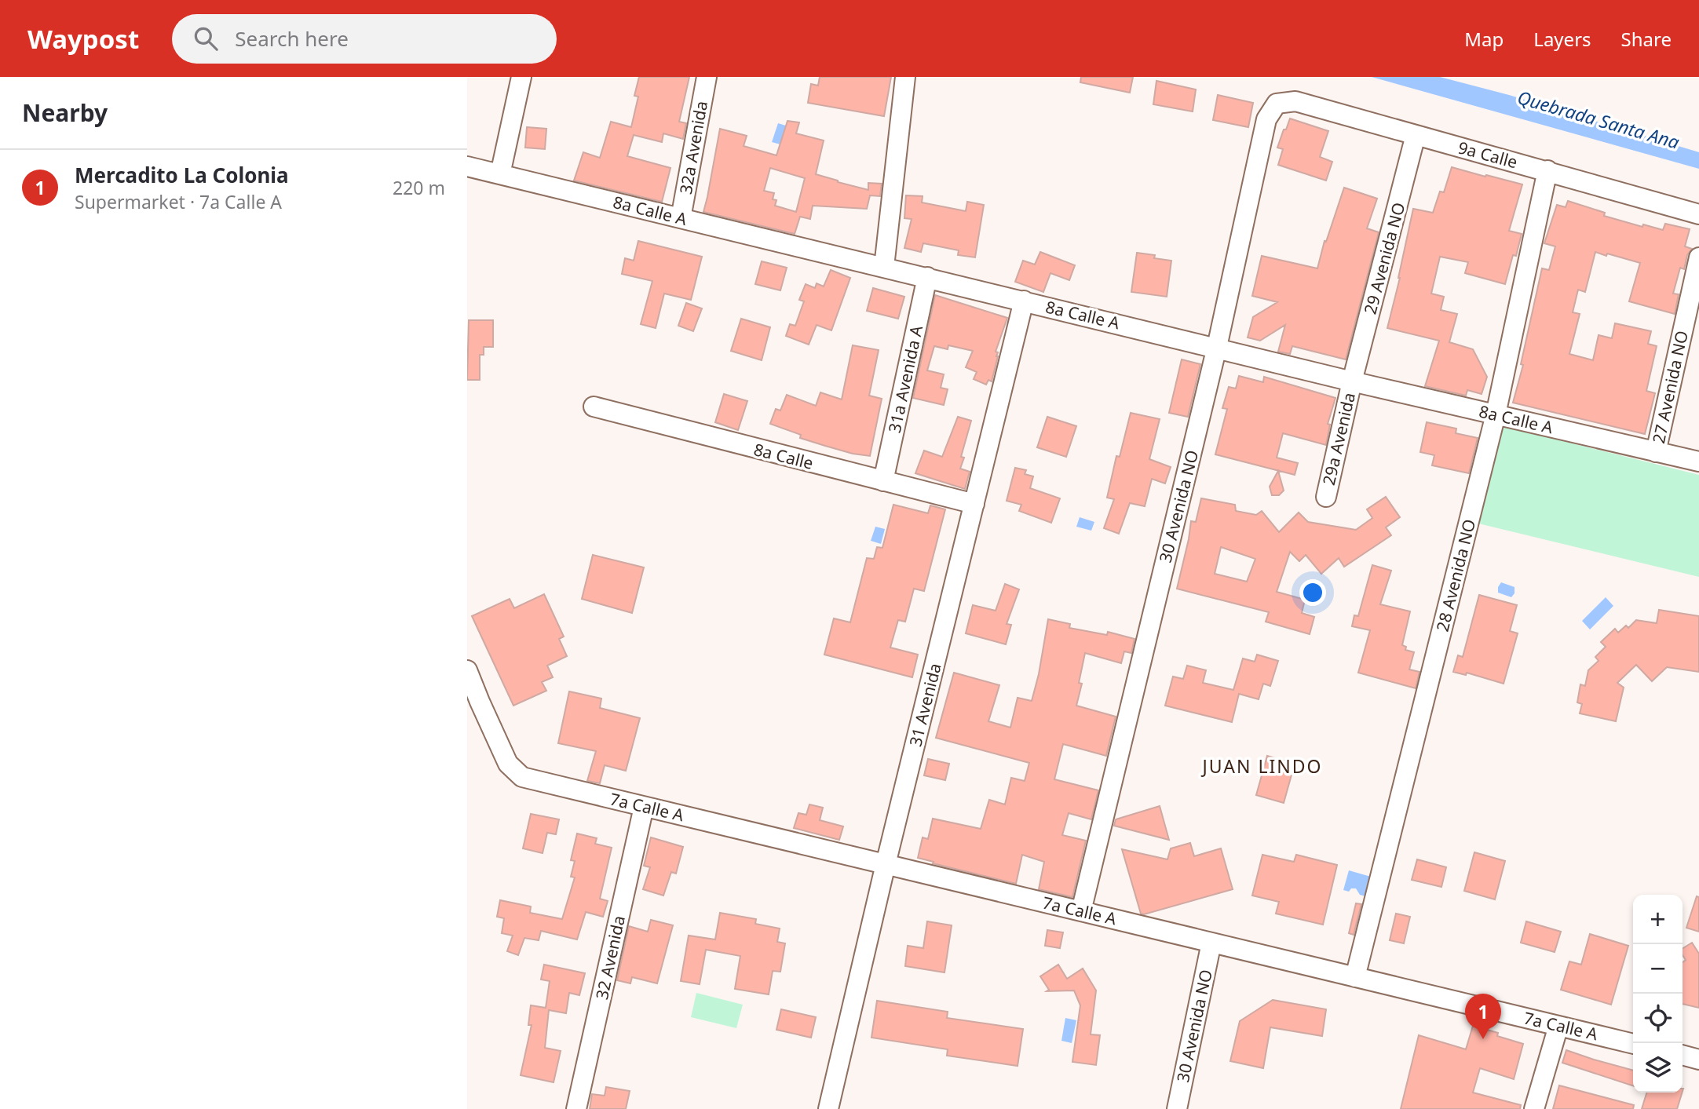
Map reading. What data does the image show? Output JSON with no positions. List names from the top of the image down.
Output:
{
  "streets": {
    "street": [
      "32a Avenida",
      "9a Calle",
      "8a Calle A",
      "29 Avenida NO",
      "31a Avenida A",
      "27 Avenida NO",
      "29a Avenida",
      "8a Calle",
      "30 Avenida NO",
      "28 Avenida NO",
      "31 Avenida",
      "7a Calle A",
      "32 Avenida"
    ]
  },
  "crossings": [
    ["32a Avenida", "8a Calle A"],
    ["9a Calle", "29 Avenida NO"],
    ["9a Calle", "30 Avenida NO"],
    ["9a Calle", "28 Avenida NO"],
    ["8a Calle A", "29 Avenida NO"],
    ["8a Calle A", "31a Avenida A"],
    ["8a Calle A", "27 Avenida NO"],
    ["8a Calle A", "29a Avenida"],
    ["8a Calle A", "30 Avenida NO"],
    ["8a Calle A", "28 Avenida NO"],
    ["8a Calle A", "31 Avenida"],
    ["29 Avenida NO", "29a Avenida"],
    ["31a Avenida A", "8a Calle"],
    ["8a Calle", "31 Avenida"],
    ["30 Avenida NO", "7a Calle A"],
    ["28 Avenida NO", "7a Calle A"],
    ["31 Avenida", "7a Calle A"],
    ["7a Calle A", "32 Avenida"]
  ],
  "districts": ["JUAN LINDO"],
  "water": ["Quebrada Santa Ana"],
  "page": {
    "header": "Waypost",
    "search": "Search here",
    "nav": ["Map", "Layers", "Share"],
    "heading": "Nearby",
    "list": [
      {
        "mark": "1",
        "name": "Mercadito La Colonia",
        "note": "Supermarket · 7a Calle A",
        "value": "220 m"
      }
    ],
    "map_buttons": ["+", "−"],
    "pins": "1"
  }
}
